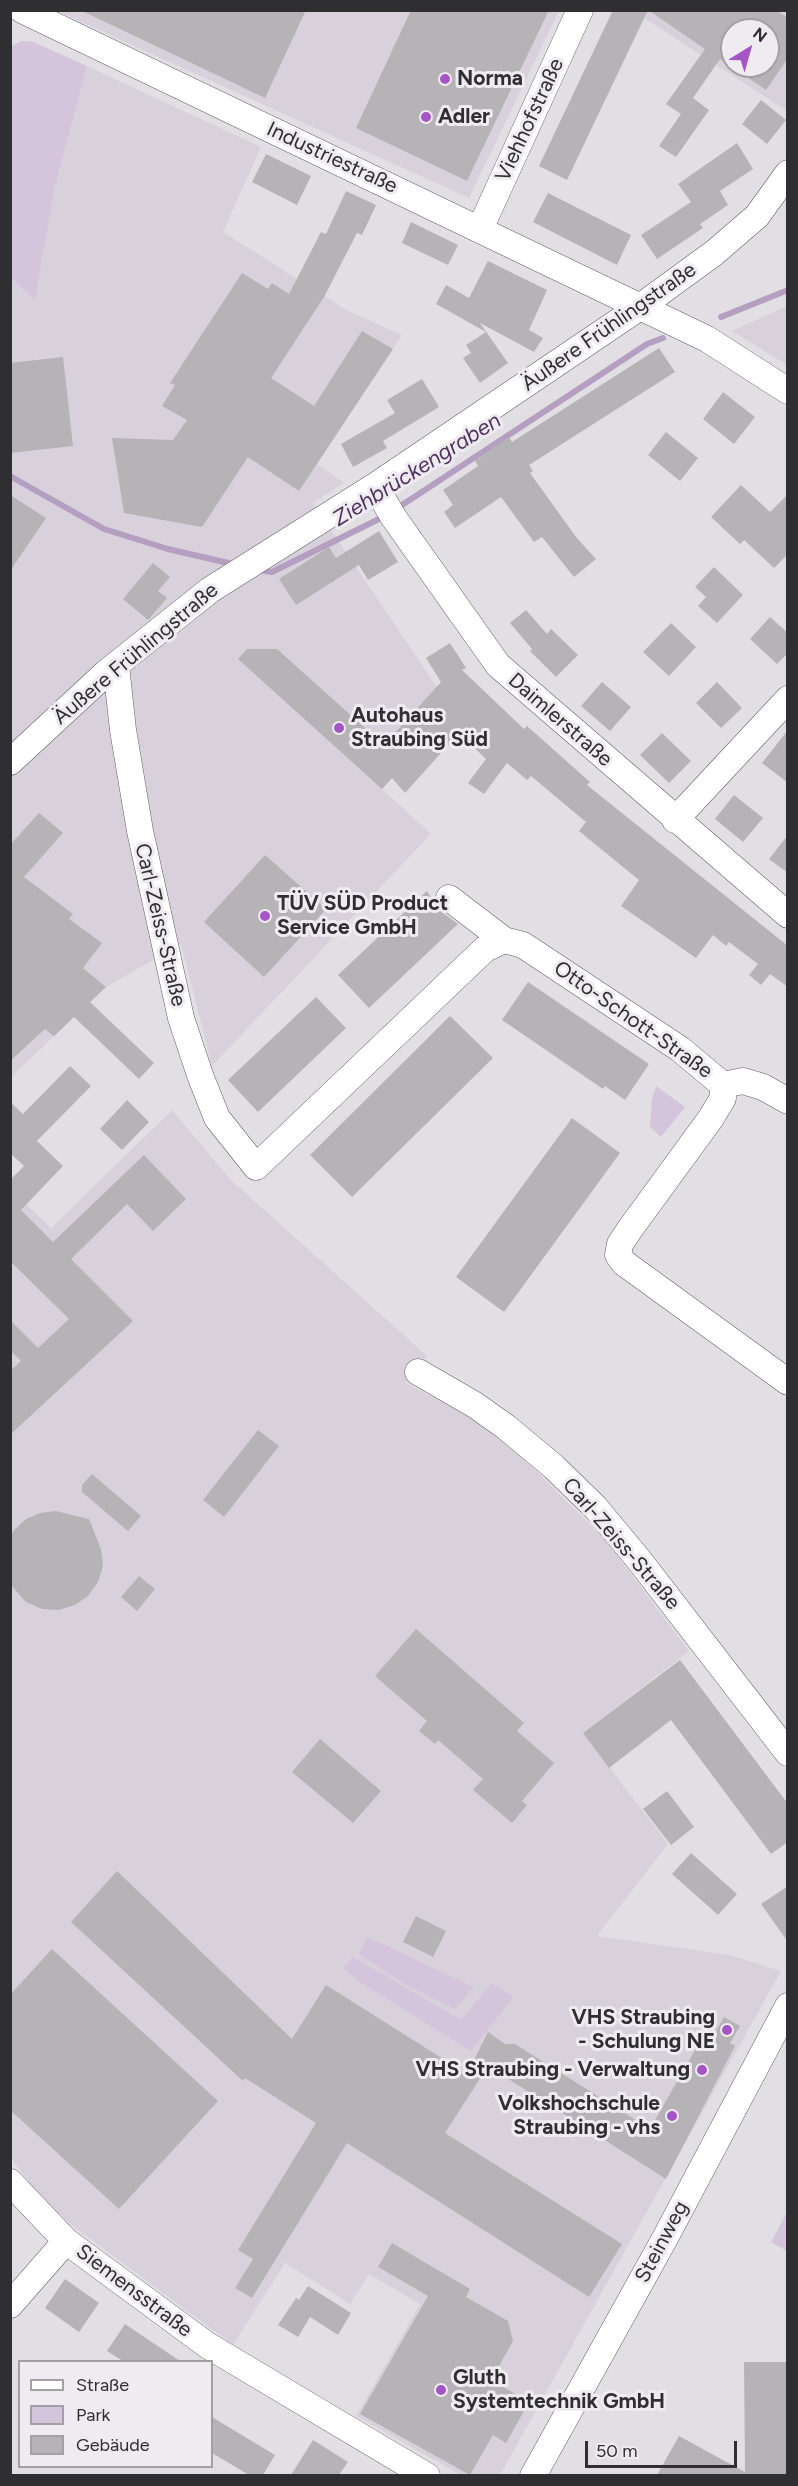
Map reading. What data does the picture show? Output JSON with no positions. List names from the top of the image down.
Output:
{
  "streets": {
    "street": [
      "Viehhofstraße",
      "Industriestraße",
      "Äußere Frühlingstraße",
      "Daimlerstraße",
      "Carl-Zeiss-Straße",
      "Otto-Schott-Straße",
      "Steinweg",
      "Siemensstraße"
    ]
  },
  "crossings": [
    ["Viehhofstraße", "Industriestraße"],
    ["Industriestraße", "Äußere Frühlingstraße"],
    ["Äußere Frühlingstraße", "Daimlerstraße"],
    ["Äußere Frühlingstraße", "Carl-Zeiss-Straße"],
    ["Carl-Zeiss-Straße", "Otto-Schott-Straße"]
  ],
  "water": ["Ziehbrückengraben"],
  "places": [
    "Norma",
    "Adler",
    "Autohaus Straubing Süd",
    "TÜV SÜD Product Service GmbH",
    "VHS Straubing - Schulung NE",
    "VHS Straubing - Verwaltung",
    "Volkshochschule Straubing - vhs",
    "Gluth Systemtechnik GmbH"
  ],
  "legend": ["Straße", "Park", "Gebäude"],
  "scale_bar": "50 m",
  "north": "top right"
}
